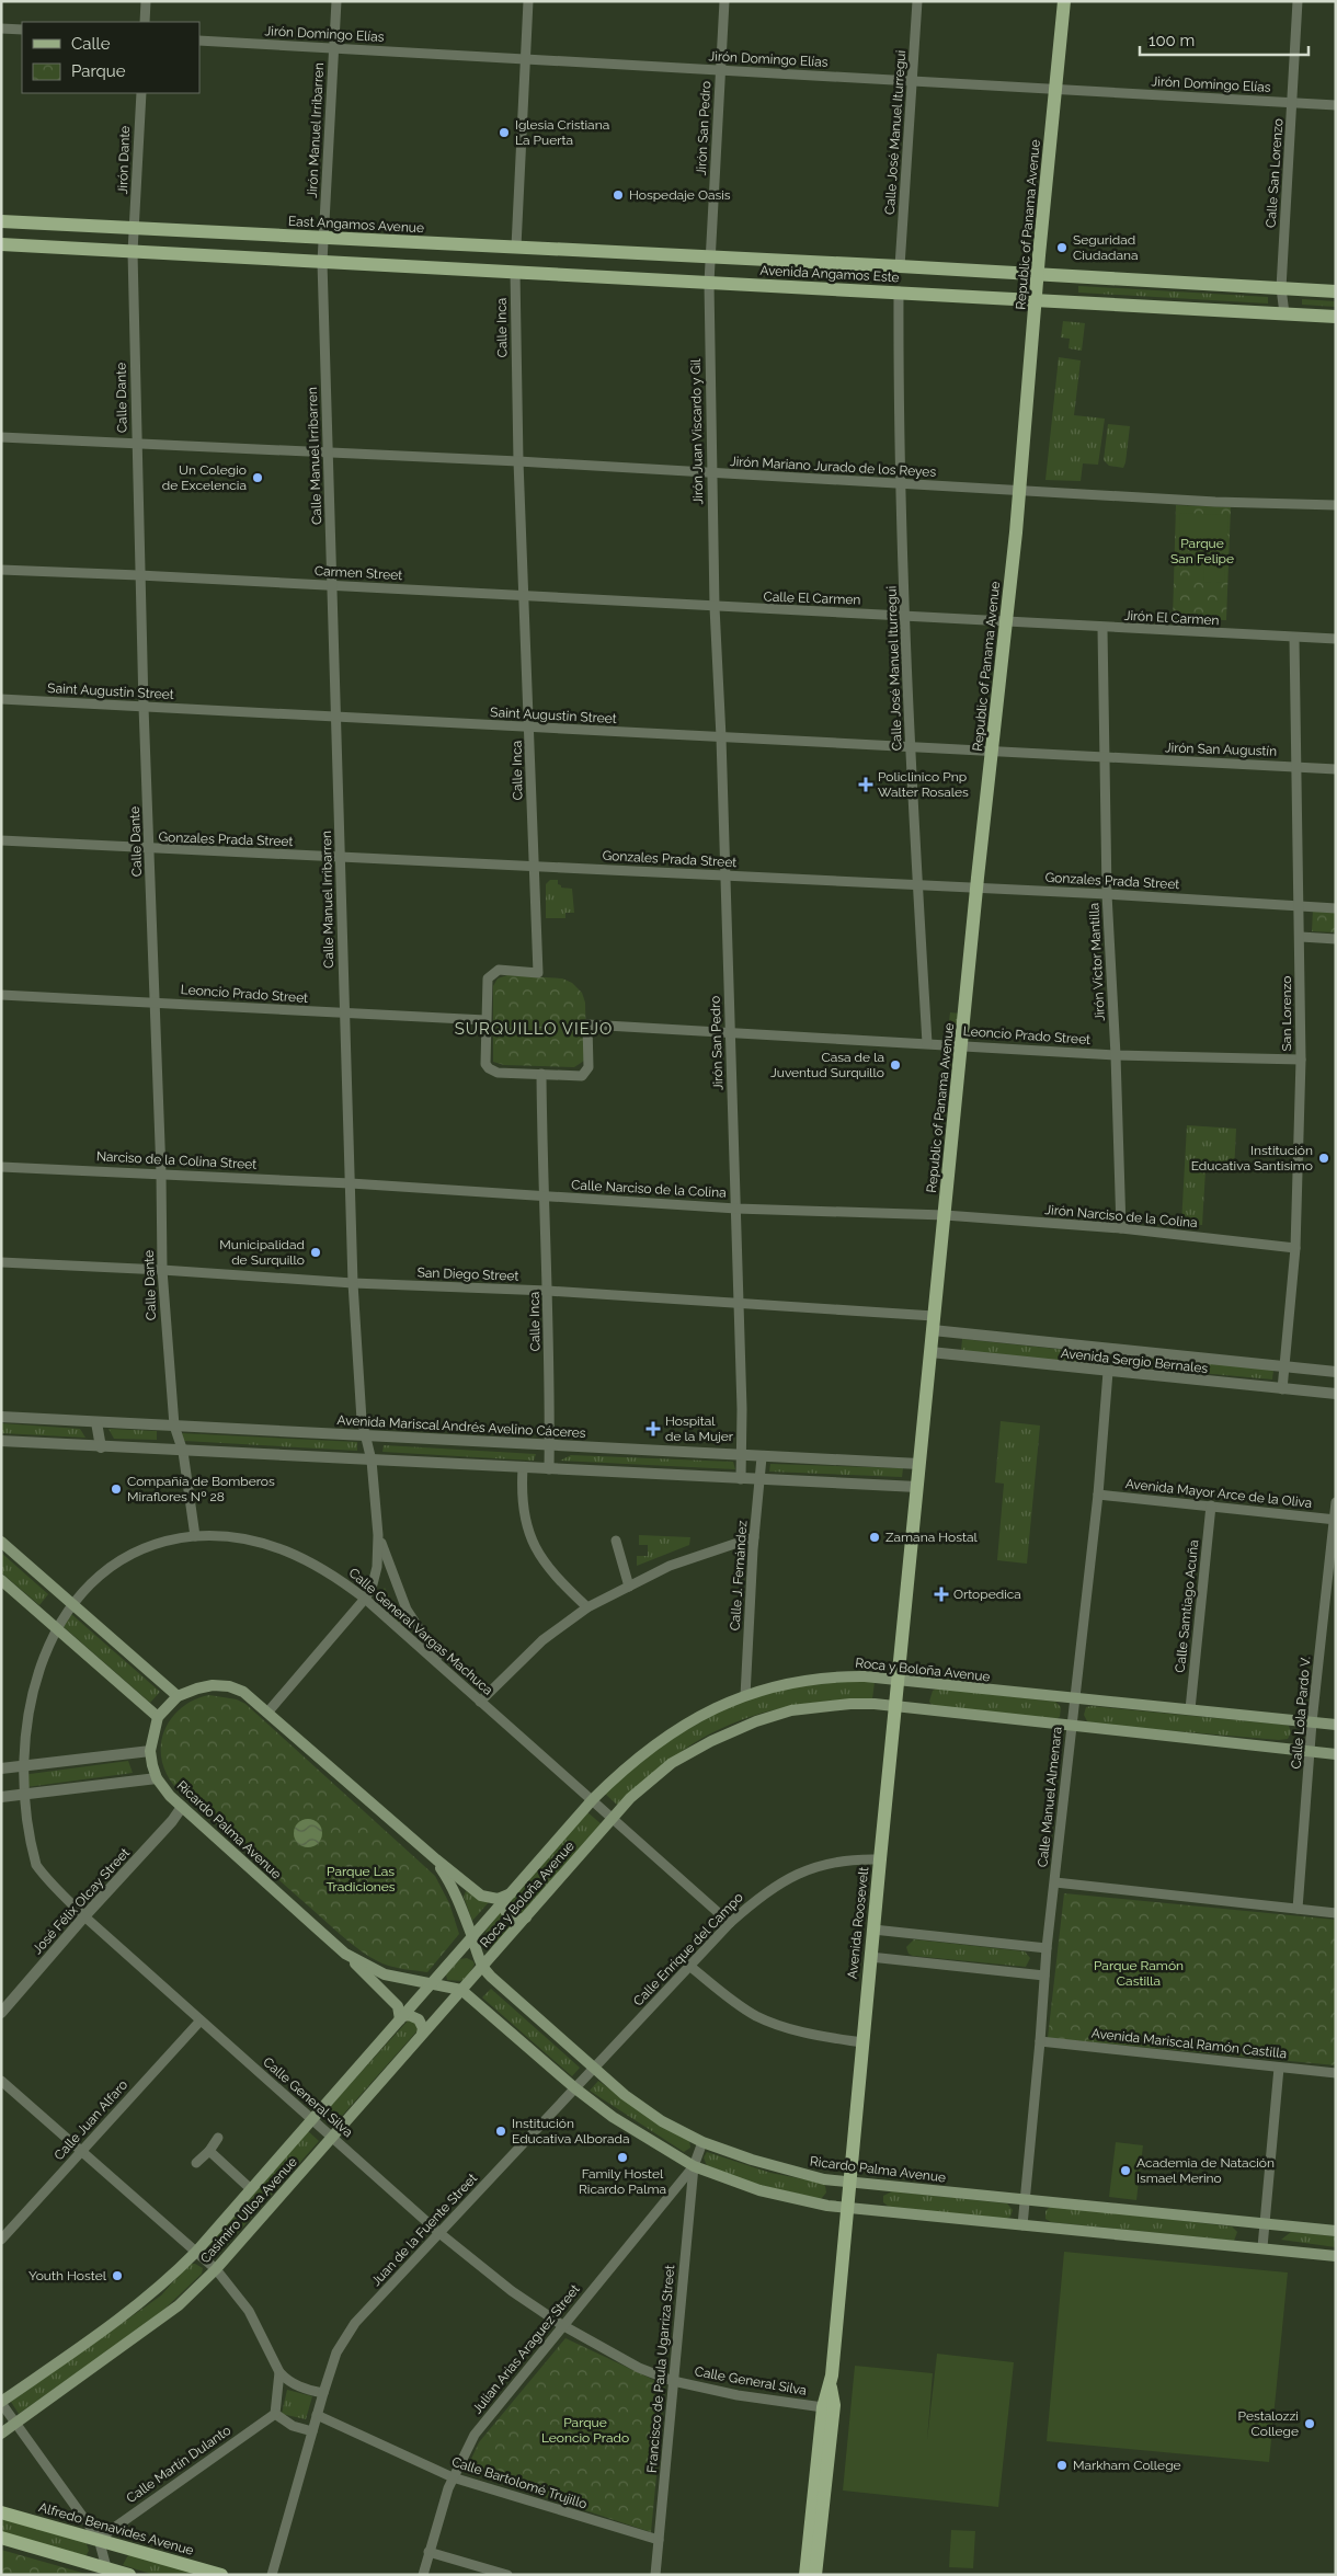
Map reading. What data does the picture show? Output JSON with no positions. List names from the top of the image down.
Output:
{
  "streets": {
    "main road": [
      "East Angamos Avenue",
      "Republic of Panama Avenue",
      "Avenida Angamos Este",
      "Roca y Boloña Avenue",
      "Ricardo Palma Avenue",
      "Avenida Roosevelt",
      "Casimiro Ulloa Avenue",
      "Alfredo Benavides Avenue"
    ],
    "street": [
      "Jirón Domingo Elías",
      "Jirón San Pedro",
      "Jirón Manuel Irribarren",
      "Calle José Manuel Iturregui",
      "Jirón Dante",
      "Calle San Lorenzo",
      "Calle Inca",
      "Calle Dante",
      "Jirón Juan Viscardo y Gil",
      "Calle Manuel Irribarren",
      "Jirón Mariano Jurado de los Reyes",
      "Carmen Street",
      "Calle El Carmen",
      "Jirón El Carmen",
      "Saint Augustin Street",
      "Jirón San Augustín",
      "Gonzales Prada Street",
      "Jirón Víctor Mantilla",
      "Leoncio Prado Street",
      "San Lorenzo",
      "Narciso de la Colina Street",
      "Calle Narciso de la Colina",
      "Jirón Narciso de la Colina",
      "San Diego Street",
      "Avenida Sergio Bernales",
      "Avenida Mariscal Andrés Avelino Cáceres",
      "Avenida Mayor Arce de la Oliva",
      "Calle J. Fernández",
      "Calle Samtiago Acuña",
      "Calle General Vargas Machuca",
      "Calle Lola Pardo V.",
      "Calle Manuel Almenara",
      "José Félix Olcay Street",
      "Calle Enrique del Campo",
      "Avenida Mariscal Ramón Castilla",
      "Calle General Silva",
      "Calle Juan Alfaro",
      "Juan de la Fuente Street",
      "Julian Arias Araguez Street",
      "Francisco de Paula Ugarriza Street",
      "Calle Martín Dulanto",
      "Calle Bartolomé Trujillo"
    ]
  },
  "crossings": [
    ["Jirón Domingo Elías", "Jirón San Pedro"],
    ["Jirón Domingo Elías", "Jirón Manuel Irribarren"],
    ["Jirón Domingo Elías", "Calle José Manuel Iturregui"],
    ["Jirón Domingo Elías", "Calle San Lorenzo"],
    ["Jirón Domingo Elías", "Republic of Panama Avenue"],
    ["Jirón San Pedro", "East Angamos Avenue"],
    ["Jirón San Pedro", "Avenida Angamos Este"],
    ["Jirón San Pedro", "Jirón Juan Viscardo y Gil"],
    ["Jirón San Pedro", "Carmen Street"],
    ["Jirón San Pedro", "Calle El Carmen"],
    ["Jirón San Pedro", "Saint Augustin Street"],
    ["Jirón San Pedro", "Gonzales Prada Street"],
    ["Jirón San Pedro", "Leoncio Prado Street"],
    ["Jirón San Pedro", "Calle Narciso de la Colina"],
    ["Jirón San Pedro", "San Diego Street"],
    ["Jirón San Pedro", "Avenida Mariscal Andrés Avelino Cáceres"],
    ["Jirón Manuel Irribarren", "East Angamos Avenue"],
    ["Jirón Manuel Irribarren", "Avenida Angamos Este"],
    ["Jirón Manuel Irribarren", "Calle Manuel Irribarren"],
    ["Calle José Manuel Iturregui", "Avenida Angamos Este"],
    ["Calle José Manuel Iturregui", "Jirón Mariano Jurado de los Reyes"],
    ["Calle José Manuel Iturregui", "Calle El Carmen"],
    ["Calle José Manuel Iturregui", "Saint Augustin Street"],
    ["Calle José Manuel Iturregui", "Gonzales Prada Street"],
    ["Calle José Manuel Iturregui", "Leoncio Prado Street"],
    ["Jirón Dante", "East Angamos Avenue"],
    ["Jirón Dante", "Calle Dante"],
    ["Calle San Lorenzo", "Avenida Angamos Este"],
    ["East Angamos Avenue", "Avenida Angamos Este"],
    ["East Angamos Avenue", "Calle Dante"],
    ["East Angamos Avenue", "Jirón Juan Viscardo y Gil"],
    ["Republic of Panama Avenue", "Avenida Angamos Este"],
    ["Republic of Panama Avenue", "Jirón Mariano Jurado de los Reyes"],
    ["Republic of Panama Avenue", "Calle El Carmen"],
    ["Republic of Panama Avenue", "Jirón El Carmen"],
    ["Republic of Panama Avenue", "Saint Augustin Street"],
    ["Republic of Panama Avenue", "Gonzales Prada Street"],
    ["Republic of Panama Avenue", "Leoncio Prado Street"],
    ["Republic of Panama Avenue", "Calle Narciso de la Colina"],
    ["Republic of Panama Avenue", "Jirón Narciso de la Colina"],
    ["Republic of Panama Avenue", "San Diego Street"],
    ["Republic of Panama Avenue", "Avenida Sergio Bernales"],
    ["Republic of Panama Avenue", "Avenida Mariscal Andrés Avelino Cáceres"],
    ["Republic of Panama Avenue", "Avenida Roosevelt"],
    ["Avenida Angamos Este", "Calle Inca"],
    ["Avenida Angamos Este", "Jirón Juan Viscardo y Gil"],
    ["Avenida Angamos Este", "Calle Manuel Irribarren"],
    ["Calle Inca", "Jirón Mariano Jurado de los Reyes"],
    ["Calle Inca", "Carmen Street"],
    ["Calle Inca", "Saint Augustin Street"],
    ["Calle Inca", "Gonzales Prada Street"],
    ["Calle Inca", "Leoncio Prado Street"],
    ["Calle Inca", "Calle Narciso de la Colina"],
    ["Calle Inca", "San Diego Street"],
    ["Calle Inca", "Avenida Mariscal Andrés Avelino Cáceres"],
    ["Calle Dante", "Jirón Mariano Jurado de los Reyes"],
    ["Calle Dante", "Carmen Street"],
    ["Calle Dante", "Saint Augustin Street"],
    ["Calle Dante", "Gonzales Prada Street"],
    ["Calle Dante", "Leoncio Prado Street"],
    ["Calle Dante", "Narciso de la Colina Street"],
    ["Calle Dante", "San Diego Street"],
    ["Calle Dante", "Avenida Mariscal Andrés Avelino Cáceres"],
    ["Calle Dante", "Calle General Vargas Machuca"],
    ["Jirón Juan Viscardo y Gil", "Jirón Mariano Jurado de los Reyes"],
    ["Jirón Juan Viscardo y Gil", "Carmen Street"],
    ["Jirón Juan Viscardo y Gil", "Calle El Carmen"],
    ["Calle Manuel Irribarren", "Jirón Mariano Jurado de los Reyes"],
    ["Calle Manuel Irribarren", "Carmen Street"],
    ["Calle Manuel Irribarren", "Saint Augustin Street"],
    ["Calle Manuel Irribarren", "Gonzales Prada Street"],
    ["Calle Manuel Irribarren", "Leoncio Prado Street"],
    ["Calle Manuel Irribarren", "Narciso de la Colina Street"],
    ["Calle Manuel Irribarren", "Calle Narciso de la Colina"],
    ["Calle Manuel Irribarren", "San Diego Street"],
    ["Calle Manuel Irribarren", "Avenida Mariscal Andrés Avelino Cáceres"],
    ["Calle Manuel Irribarren", "Calle General Vargas Machuca"],
    ["Carmen Street", "Calle El Carmen"],
    ["Calle El Carmen", "Jirón El Carmen"],
    ["Jirón El Carmen", "Jirón Víctor Mantilla"],
    ["Jirón El Carmen", "San Lorenzo"],
    ["Saint Augustin Street", "Jirón San Augustín"],
    ["Saint Augustin Street", "Jirón Víctor Mantilla"],
    ["Jirón San Augustín", "Jirón Víctor Mantilla"],
    ["Jirón San Augustín", "San Lorenzo"],
    ["Gonzales Prada Street", "Jirón Víctor Mantilla"],
    ["Gonzales Prada Street", "San Lorenzo"],
    ["Jirón Víctor Mantilla", "Leoncio Prado Street"],
    ["Jirón Víctor Mantilla", "Jirón Narciso de la Colina"],
    ["Leoncio Prado Street", "San Lorenzo"],
    ["San Lorenzo", "Jirón Narciso de la Colina"],
    ["San Lorenzo", "Avenida Sergio Bernales"],
    ["Narciso de la Colina Street", "Calle Narciso de la Colina"],
    ["Calle Narciso de la Colina", "Jirón Narciso de la Colina"],
    ["San Diego Street", "Avenida Sergio Bernales"],
    ["Avenida Sergio Bernales", "Calle Manuel Almenara"],
    ["Avenida Mariscal Andrés Avelino Cáceres", "Calle J. Fernández"],
    ["Avenida Mariscal Andrés Avelino Cáceres", "Avenida Roosevelt"],
    ["Avenida Mayor Arce de la Oliva", "Calle Samtiago Acuña"],
    ["Avenida Mayor Arce de la Oliva", "Calle Lola Pardo V."],
    ["Avenida Mayor Arce de la Oliva", "Calle Manuel Almenara"],
    ["Calle J. Fernández", "Roca y Boloña Avenue"],
    ["Calle Samtiago Acuña", "Roca y Boloña Avenue"],
    ["Calle General Vargas Machuca", "Roca y Boloña Avenue"],
    ["Calle General Vargas Machuca", "Calle Enrique del Campo"],
    ["Roca y Boloña Avenue", "Calle Lola Pardo V."],
    ["Roca y Boloña Avenue", "Calle Manuel Almenara"],
    ["Roca y Boloña Avenue", "Ricardo Palma Avenue"],
    ["Roca y Boloña Avenue", "Avenida Roosevelt"],
    ["Roca y Boloña Avenue", "Casimiro Ulloa Avenue"],
    ["Calle Manuel Almenara", "Ricardo Palma Avenue"],
    ["Calle Manuel Almenara", "Avenida Mariscal Ramón Castilla"],
    ["Ricardo Palma Avenue", "José Félix Olcay Street"],
    ["Ricardo Palma Avenue", "Avenida Roosevelt"],
    ["Ricardo Palma Avenue", "Calle Enrique del Campo"],
    ["Ricardo Palma Avenue", "Casimiro Ulloa Avenue"],
    ["Ricardo Palma Avenue", "Juan de la Fuente Street"],
    ["José Félix Olcay Street", "Calle General Silva"],
    ["Avenida Roosevelt", "Calle Enrique del Campo"],
    ["Calle Enrique del Campo", "Juan de la Fuente Street"],
    ["Calle General Silva", "Calle Juan Alfaro"],
    ["Calle General Silva", "Casimiro Ulloa Avenue"],
    ["Calle General Silva", "Juan de la Fuente Street"],
    ["Calle General Silva", "Julian Arias Araguez Street"],
    ["Calle General Silva", "Francisco de Paula Ugarriza Street"],
    ["Juan de la Fuente Street", "Calle Bartolomé Trujillo"],
    ["Julian Arias Araguez Street", "Francisco de Paula Ugarriza Street"],
    ["Julian Arias Araguez Street", "Calle Bartolomé Trujillo"],
    ["Francisco de Paula Ugarriza Street", "Calle Bartolomé Trujillo"],
    ["Calle Martín Dulanto", "Alfredo Benavides Avenue"]
  ],
  "districts": ["SURQUILLO VIEJO"],
  "parks": [
    "Parque San Felipe",
    "Parque Las Tradiciones",
    "Parque Ramón Castilla",
    "Parque Leoncio Prado"
  ],
  "places": {
    "other": [
      "Iglesia Cristiana La Puerta",
      "Hospedaje Oasis",
      "Seguridad Ciudadana",
      "Un Colegio de Excelencia",
      "Casa de la Juventud Surquillo",
      "Institución Educativa Santisimo",
      "Municipalidad de Surquillo",
      "Compañía de Bomberos Miraflores Nº 28",
      "Zamana Hostal",
      "Institución Educativa Alborada",
      "Family Hostel Ricardo Palma",
      "Academia de Natación Ismael Merino",
      "Youth Hostel",
      "Pestalozzi College",
      "Markham College"
    ],
    "health": ["Policlinico Pnp Walter Rosales", "Hospital de la Mujer", "Ortopedica"]
  },
  "legend": ["Calle", "Parque"],
  "scale_bar": "100 m"
}
